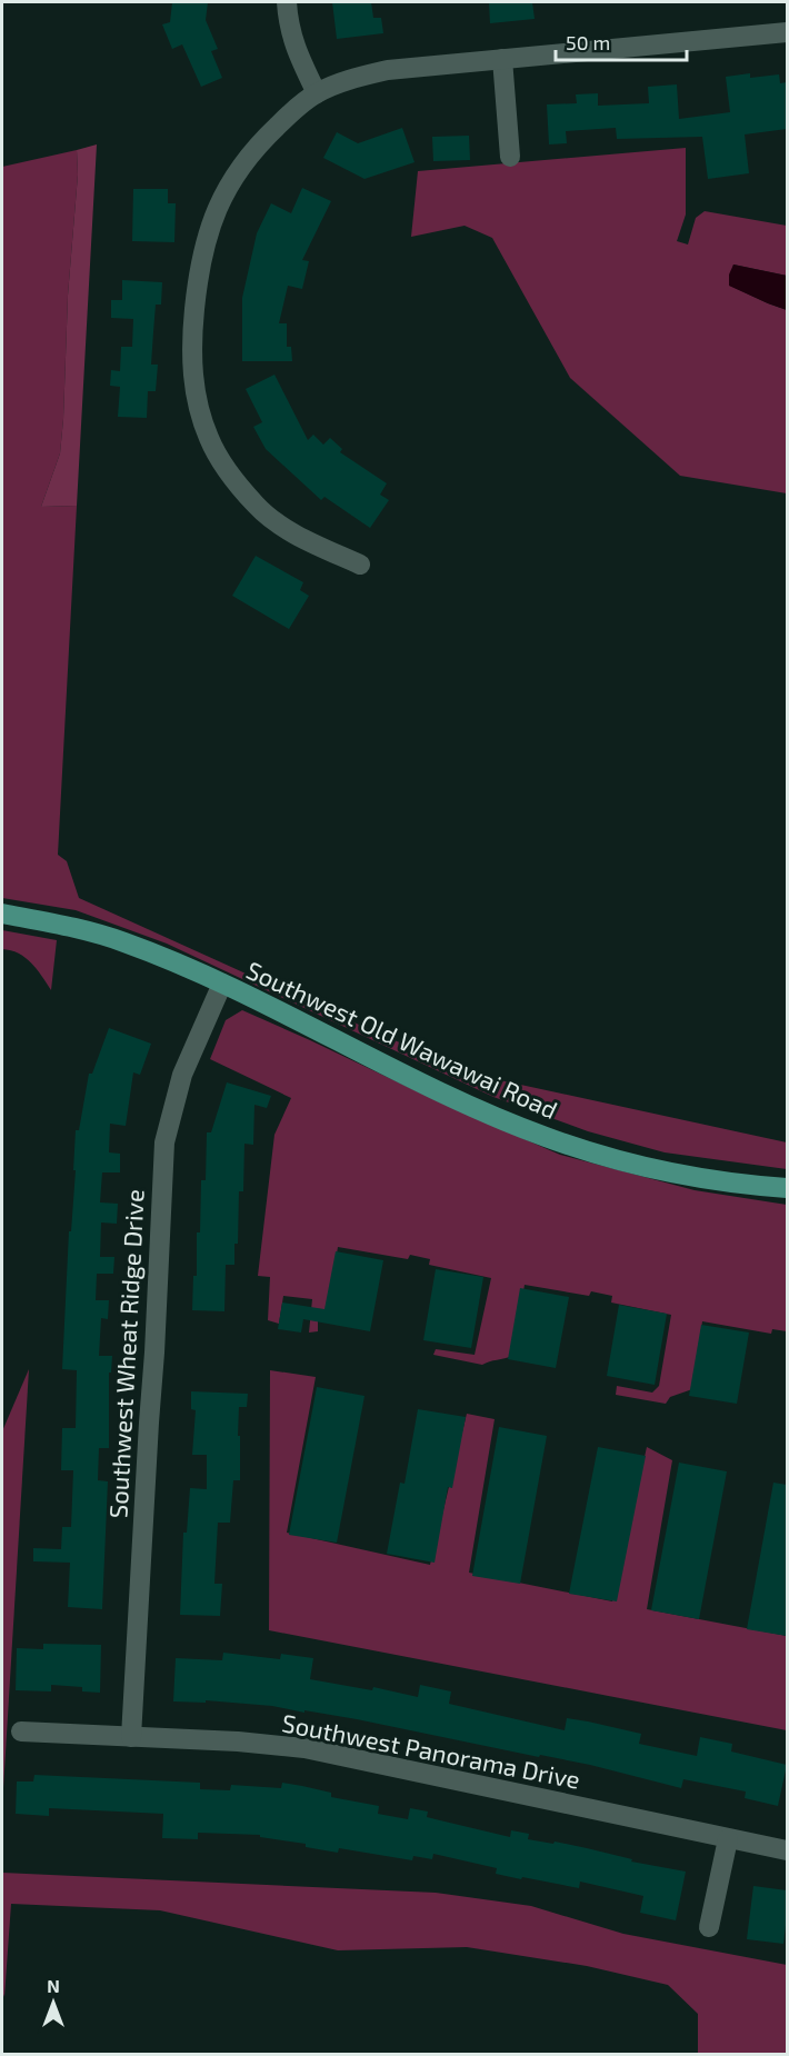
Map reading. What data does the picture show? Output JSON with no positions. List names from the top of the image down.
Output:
{
  "streets": {
    "main road": ["Southwest Old Wawawai Road"],
    "street": ["Southwest Wheat Ridge Drive", "Southwest Panorama Drive"]
  },
  "crossings": [
    ["Southwest Old Wawawai Road", "Southwest Wheat Ridge Drive"],
    ["Southwest Wheat Ridge Drive", "Southwest Panorama Drive"]
  ],
  "scale_bar": "50 m",
  "north": "top"
}
